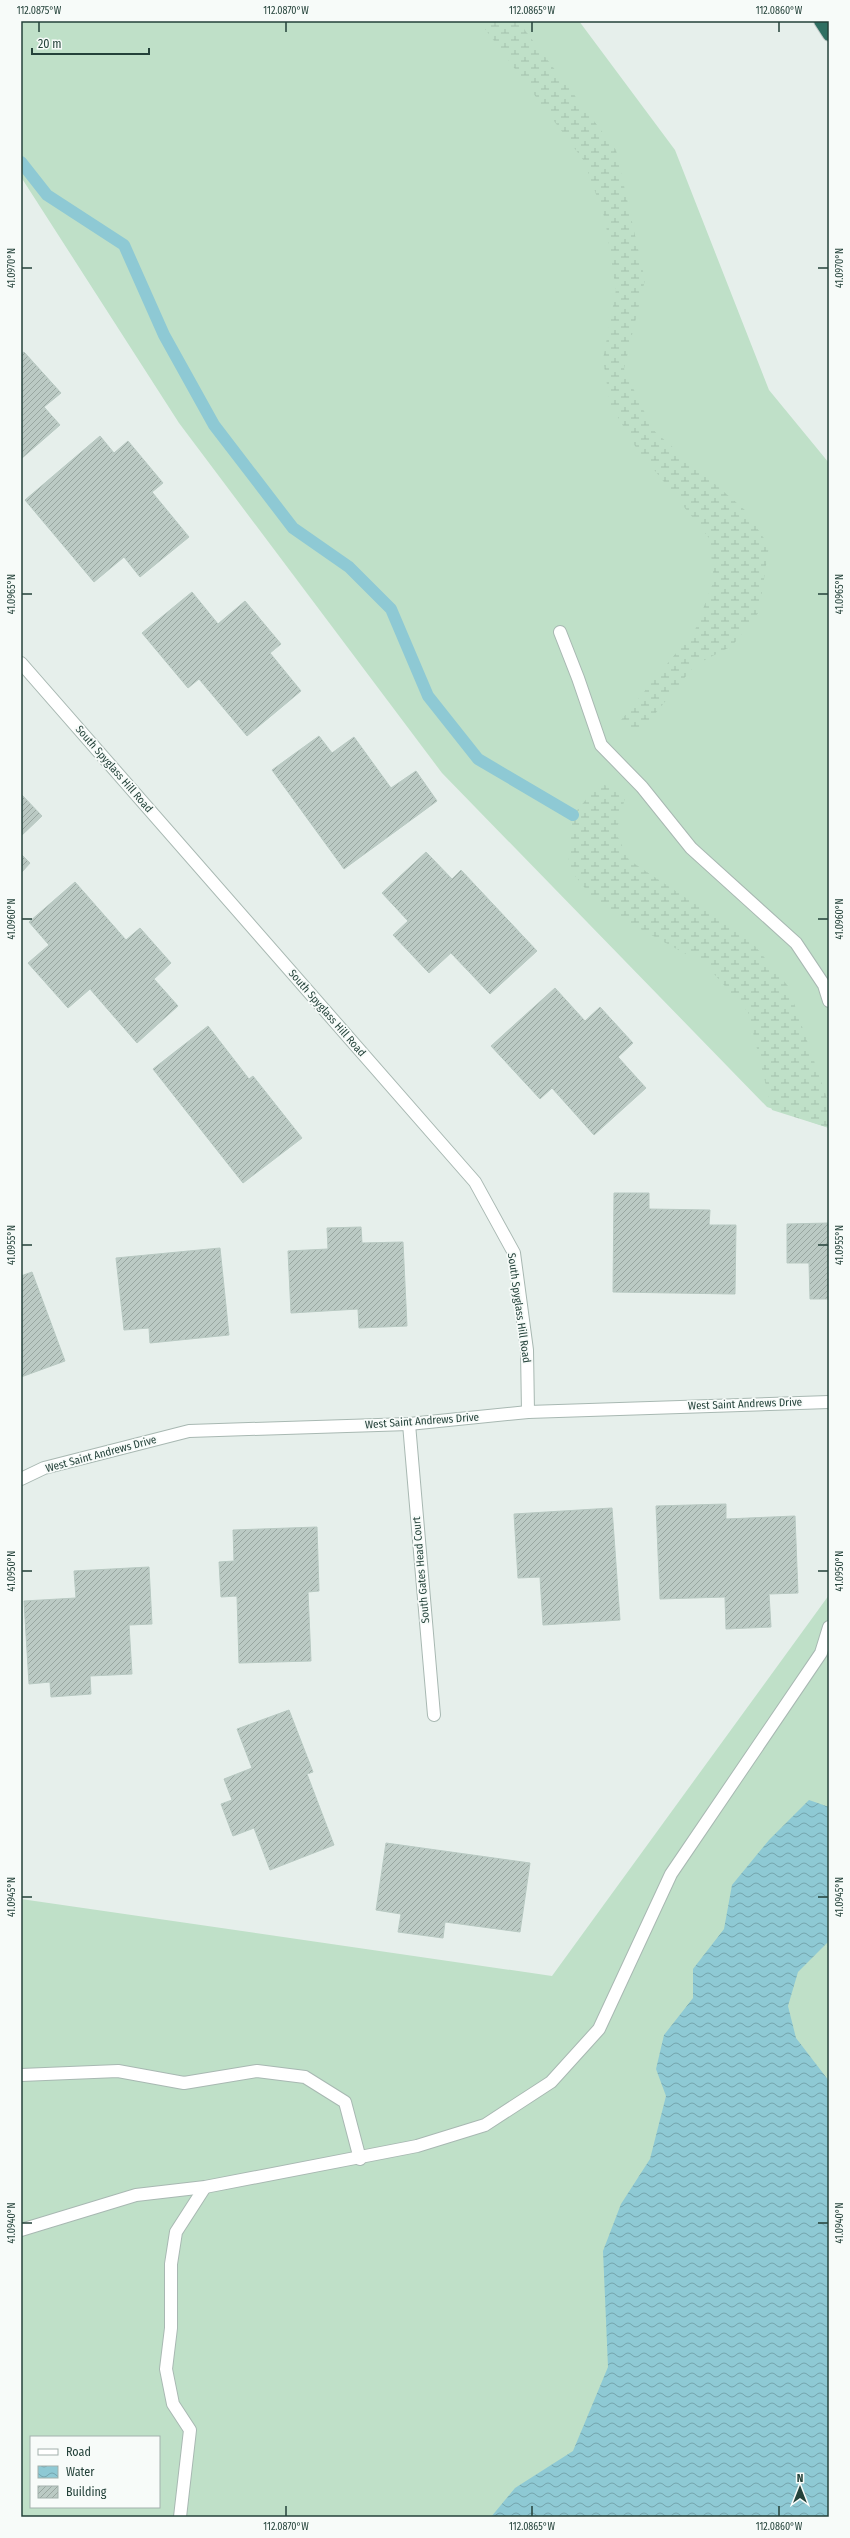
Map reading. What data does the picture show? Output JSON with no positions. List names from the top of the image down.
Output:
{
  "streets": {
    "street": ["South Spyglass Hill Road", "West Saint Andrews Drive", "South Gates Head Court"]
  },
  "crossings": [
    ["South Spyglass Hill Road", "West Saint Andrews Drive"],
    ["West Saint Andrews Drive", "South Gates Head Court"]
  ],
  "legend": ["Road", "Water", "Building"],
  "scale_bar": "20 m",
  "north": "top",
  "coordinates": [
    "112.0875°W",
    "112.0870°W",
    "112.0865°W",
    "112.0860°W",
    "41.0970°N",
    "41.0965°N",
    "41.0960°N",
    "41.0955°N",
    "41.0950°N",
    "41.0945°N",
    "41.0940°N"
  ]
}
